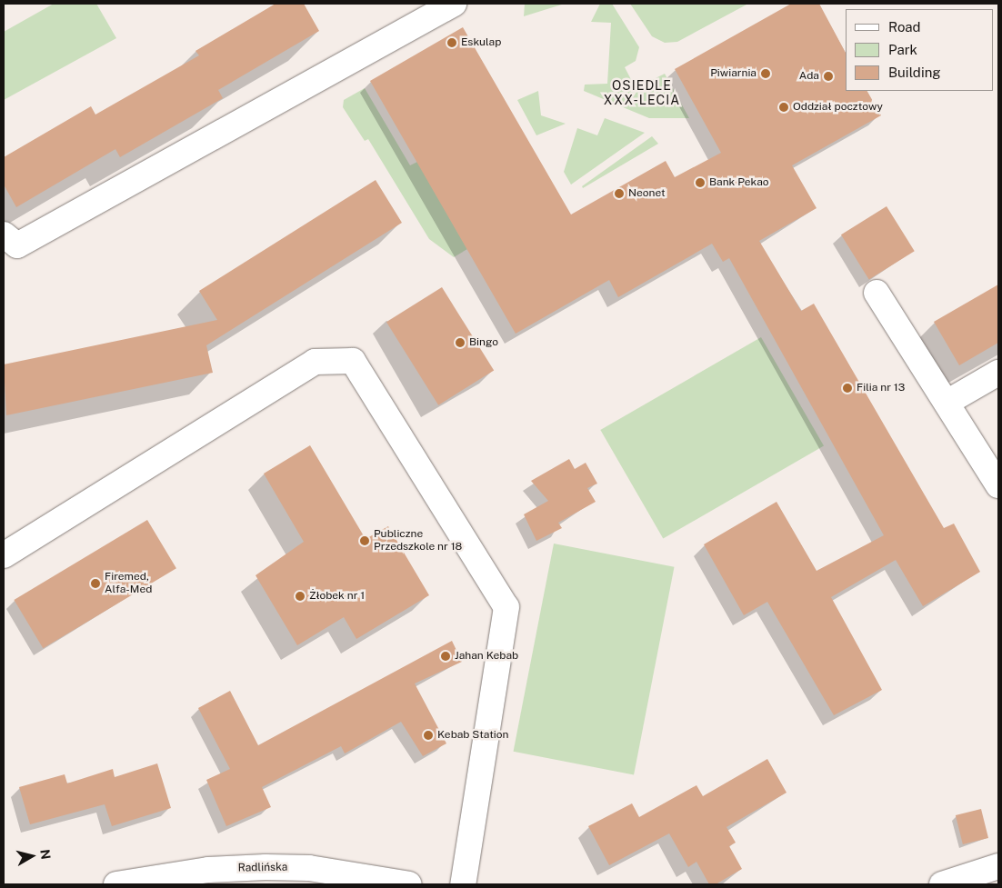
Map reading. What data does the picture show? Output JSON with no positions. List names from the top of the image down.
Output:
{
  "streets": {
    "street": ["Radlińska"]
  },
  "districts": ["OSIEDLE XXX-LECIA"],
  "places": [
    "Eskulap",
    "Piwiarnia",
    "Ada",
    "Oddział pocztowy",
    "Bank Pekao",
    "Neonet",
    "Bingo",
    "Filia nr 13",
    "Publiczne Przedszkole nr 18",
    "Firemed, Alfa-Med",
    "Żłobek nr 1",
    "Jahan Kebab",
    "Kebab Station"
  ],
  "legend": ["Road", "Park", "Building"],
  "north": "right"
}
